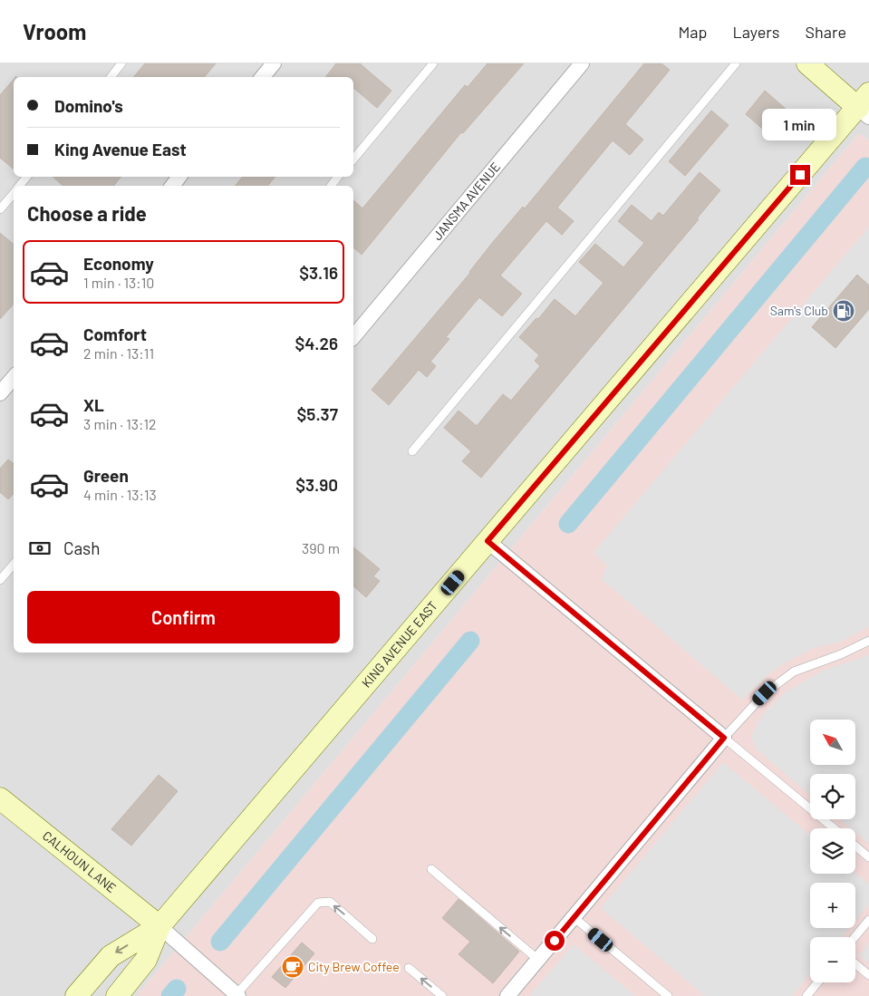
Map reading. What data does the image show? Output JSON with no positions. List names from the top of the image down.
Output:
{
  "streets": {
    "main road": ["KING AVENUE EAST", "CALHOUN LANE"],
    "street": ["JANSMA AVENUE"]
  },
  "crossings": [
    ["KING AVENUE EAST", "CALHOUN LANE"]
  ],
  "places": {
    "fuel station": ["Sam's Club"],
    "cafe": ["City Brew Coffee"]
  },
  "north": "top left",
  "page": {
    "header": "Vroom",
    "nav": ["Map", "Layers", "Share"],
    "banner": ["Domino's", "King Avenue East"],
    "bubble": "1 min",
    "heading": "Choose a ride",
    "list": [
      {
        "name": "Economy",
        "note": "1 min · 13:10",
        "value": "$3.16"
      },
      {
        "name": "Comfort",
        "note": "2 min · 13:11",
        "value": "$4.26"
      },
      {
        "name": "XL",
        "note": "3 min · 13:12",
        "value": "$5.37"
      },
      {
        "name": "Green",
        "note": "4 min · 13:13",
        "value": "$3.90"
      }
    ],
    "pay": ["Cash", "390 m"],
    "buttons": "Confirm",
    "map_buttons": ["+", "−"]
  }
}
